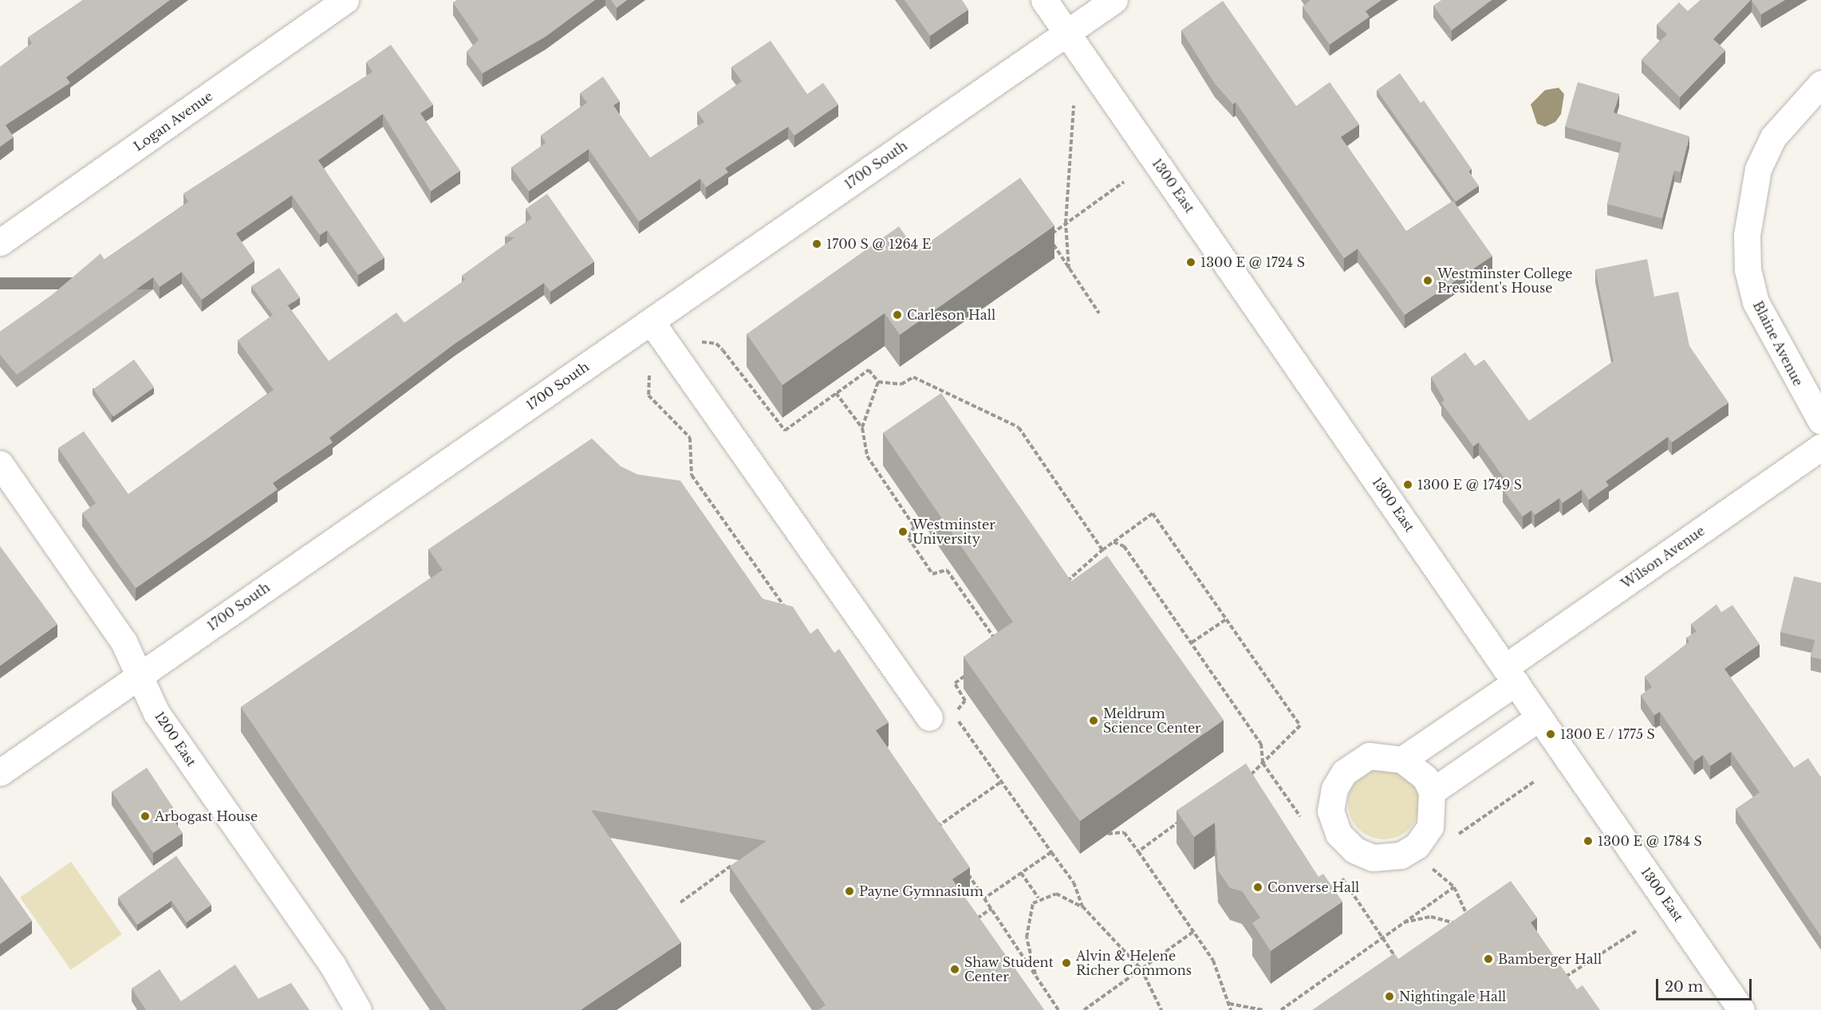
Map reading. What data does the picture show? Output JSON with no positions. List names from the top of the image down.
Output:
{
  "streets": {
    "street": [
      "Logan Avenue",
      "1700 South",
      "1300 East",
      "Blaine Avenue",
      "Wilson Avenue",
      "1200 East"
    ]
  },
  "crossings": [
    ["1700 South", "1300 East"],
    ["1700 South", "1200 East"],
    ["1300 East", "Wilson Avenue"]
  ],
  "places": [
    "1700 S @ 1264 E",
    "1300 E @ 1724 S",
    "Westminster College President's House",
    "Carleson Hall",
    "1300 E @ 1749 S",
    "Westminster University",
    "Meldrum Science Center",
    "1300 E / 1775 S",
    "Arbogast House",
    "1300 E @ 1784 S",
    "Converse Hall",
    "Payne Gymnasium",
    "Bamberger Hall",
    "Alvin & Helene Richer Commons",
    "Shaw Student Center",
    "Nightingale Hall"
  ],
  "scale_bar": "20 m"
}
